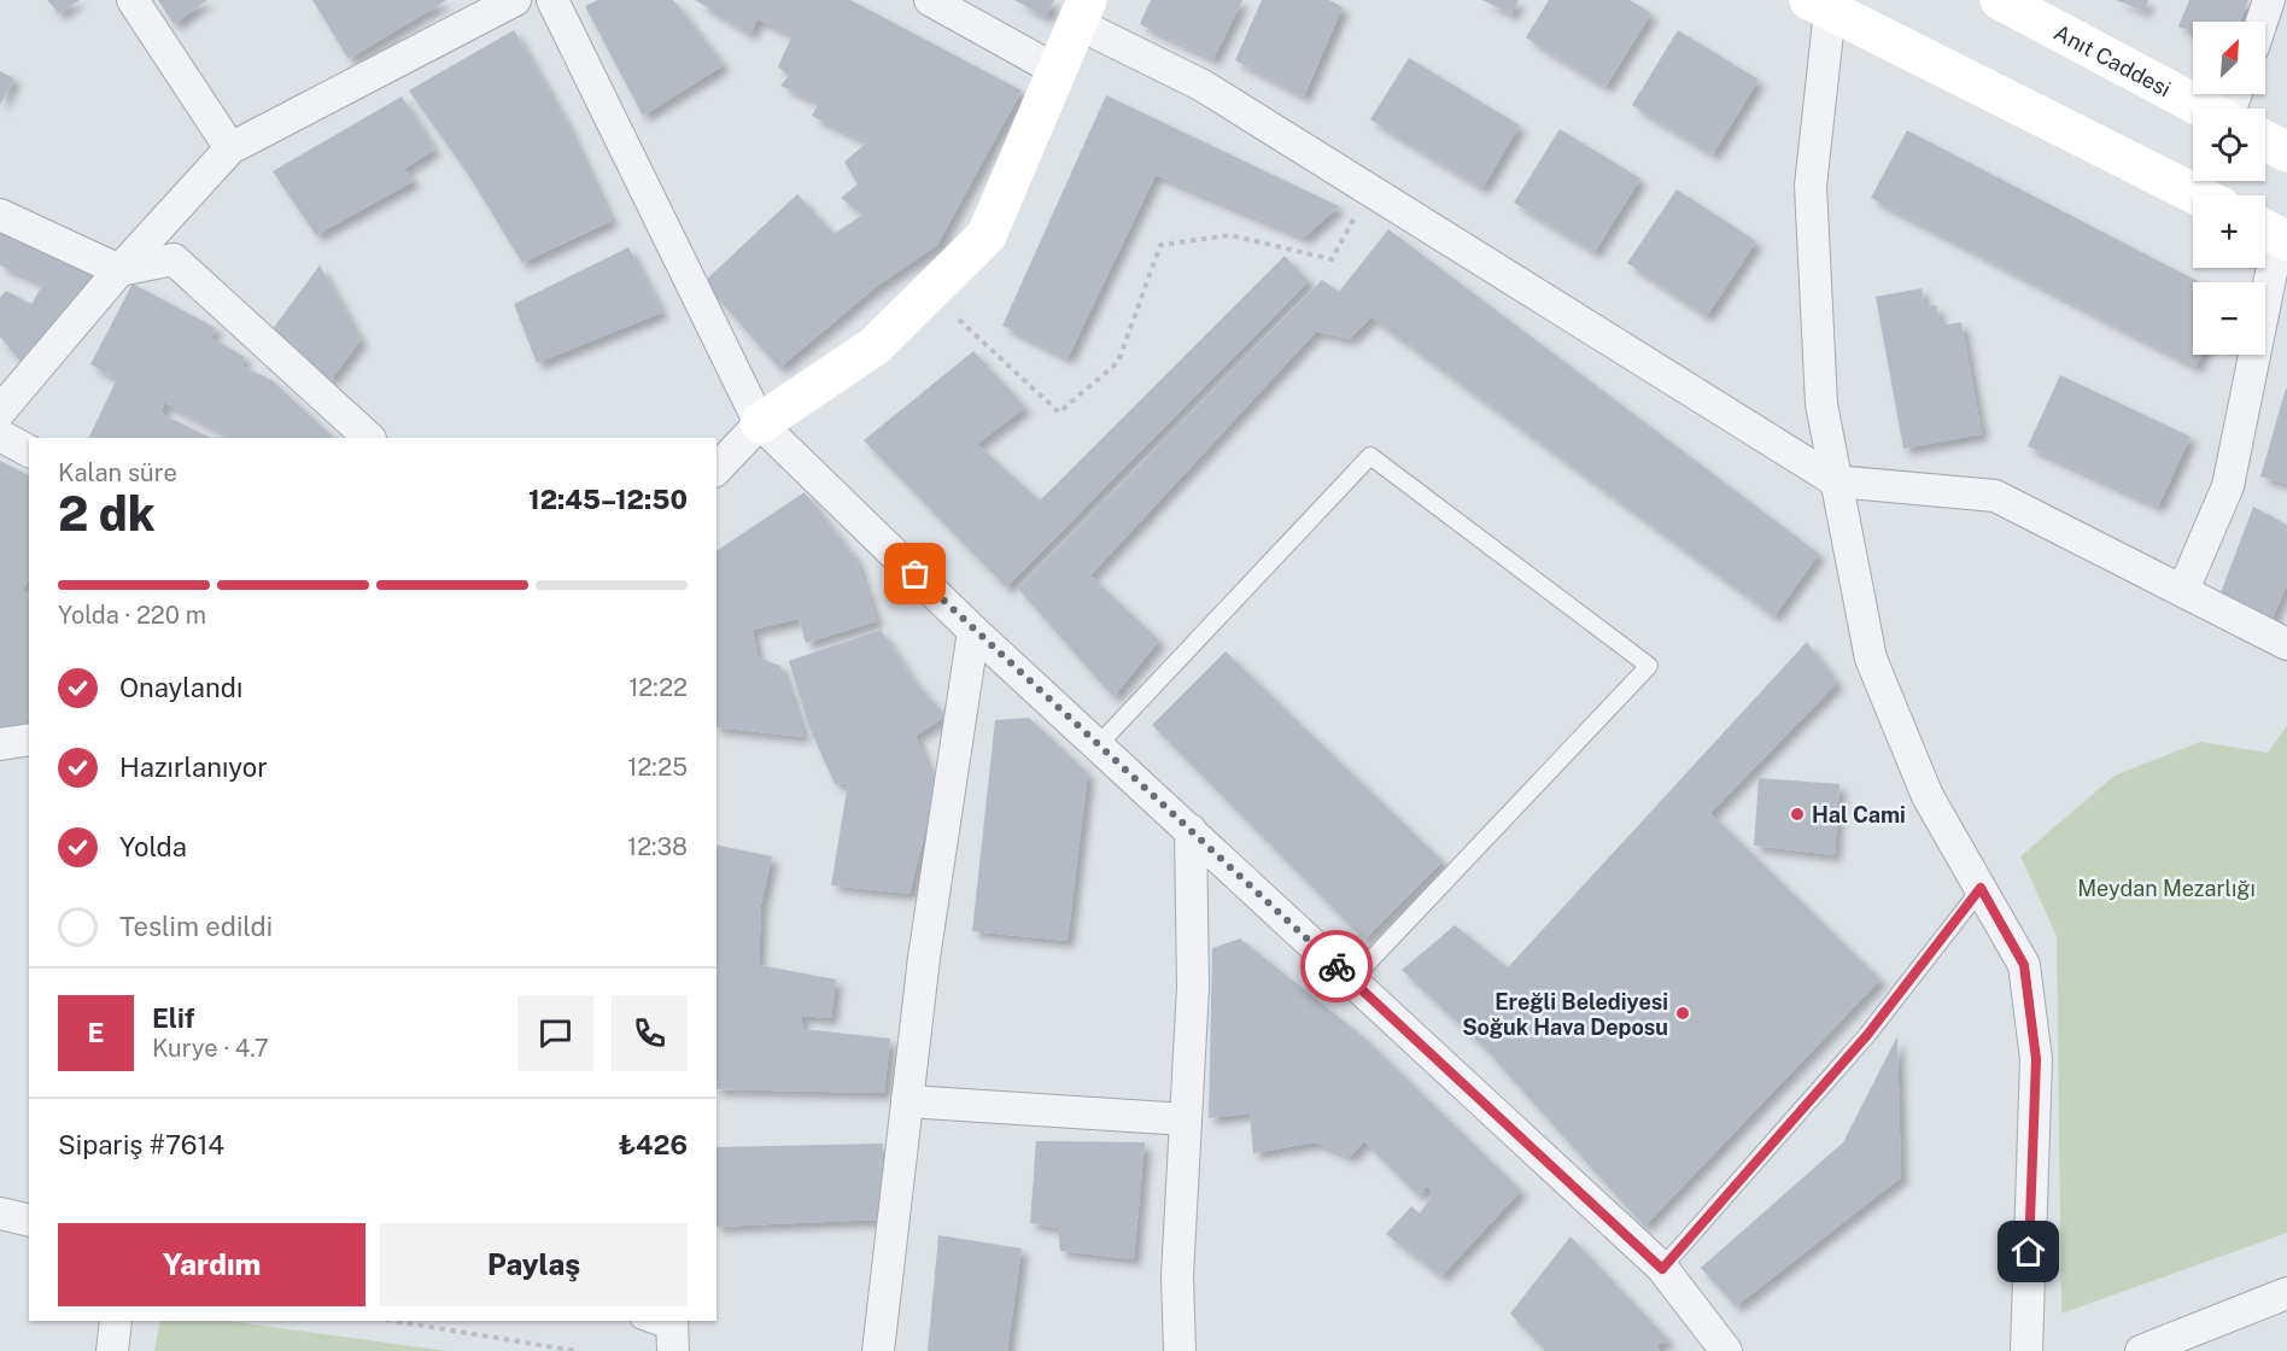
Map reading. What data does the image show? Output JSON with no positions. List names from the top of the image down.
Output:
{
  "streets": {
    "main road": ["Anıt Caddesi"]
  },
  "parks": ["Meydan Mezarlığı"],
  "places": ["Hal Cami", "Ereğli Belediyesi Soğuk Hava Deposu"],
  "north": "top right",
  "page": {
    "map_buttons": ["+", "−"],
    "heading": ["2 dk", "Kalan süre", "12:45–12:50"],
    "panel": [
      "Elif",
      "Kurye · 4.7",
      "Sipariş #7614",
      "₺426"
    ],
    "bar": "Yolda · 220 m",
    "list": [
      ["Onaylandı", "12:22"],
      ["Hazırlanıyor", "12:25"],
      ["Yolda", "12:38"],
      "Teslim edildi"
    ],
    "round": "E",
    "buttons": ["Yardım", "Paylaş"]
  }
}
